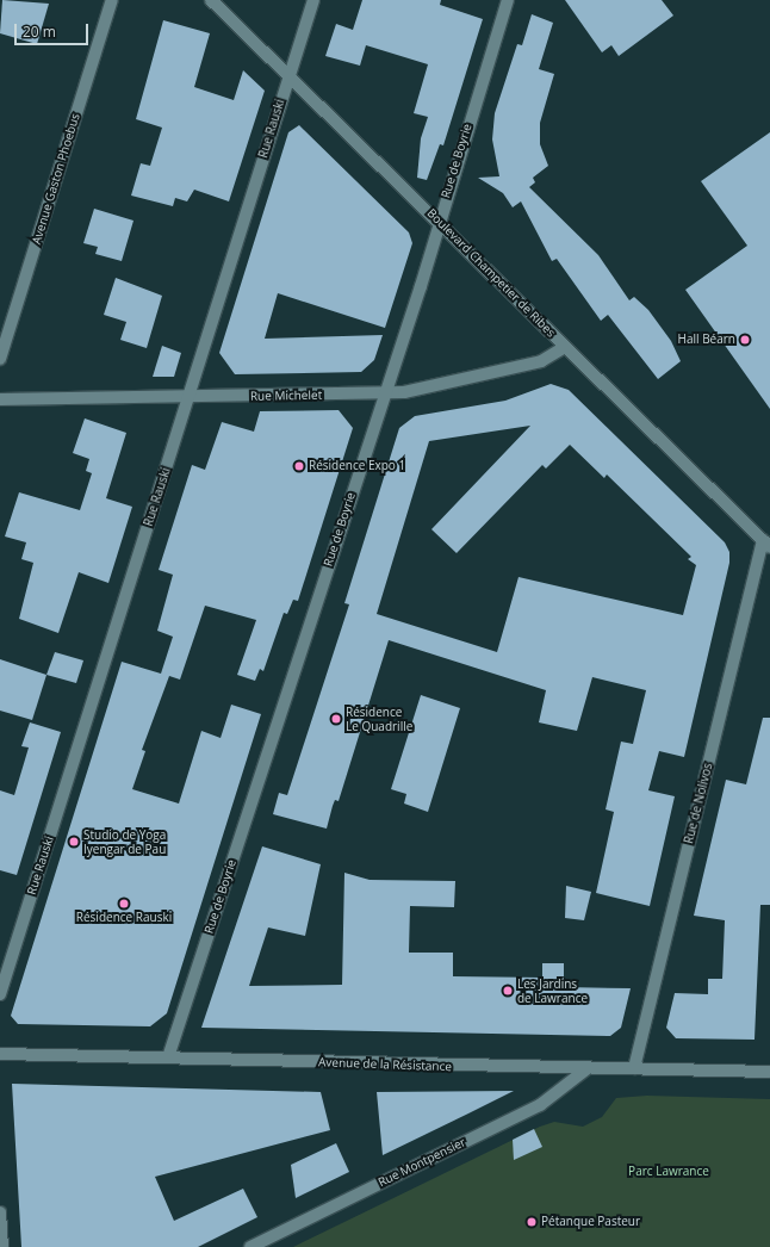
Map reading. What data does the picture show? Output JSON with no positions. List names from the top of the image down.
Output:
{
  "streets": {
    "street": [
      "Rue Rauski",
      "Rue de Boyrie",
      "Avenue Gaston Phoebus",
      "Boulevard Champetier de Ribes",
      "Rue Michelet",
      "Rue de Nolivos",
      "Avenue de la Résistance",
      "Rue Montpensier"
    ]
  },
  "crossings": [
    ["Rue Rauski", "Boulevard Champetier de Ribes"],
    ["Rue Rauski", "Rue Michelet"],
    ["Rue de Boyrie", "Boulevard Champetier de Ribes"],
    ["Rue de Boyrie", "Rue Michelet"],
    ["Rue de Boyrie", "Avenue de la Résistance"],
    ["Boulevard Champetier de Ribes", "Rue Michelet"],
    ["Boulevard Champetier de Ribes", "Rue de Nolivos"],
    ["Rue de Nolivos", "Avenue de la Résistance"],
    ["Avenue de la Résistance", "Rue Montpensier"]
  ],
  "parks": ["Parc Lawrance"],
  "places": [
    "Hall Béarn",
    "Résidence Expo 1",
    "Résidence Le Quadrille",
    "Studio de Yoga Iyengar de Pau",
    "Résidence Rauski",
    "Les Jardins de Lawrance",
    "Pétanque Pasteur"
  ],
  "scale_bar": "20 m"
}
